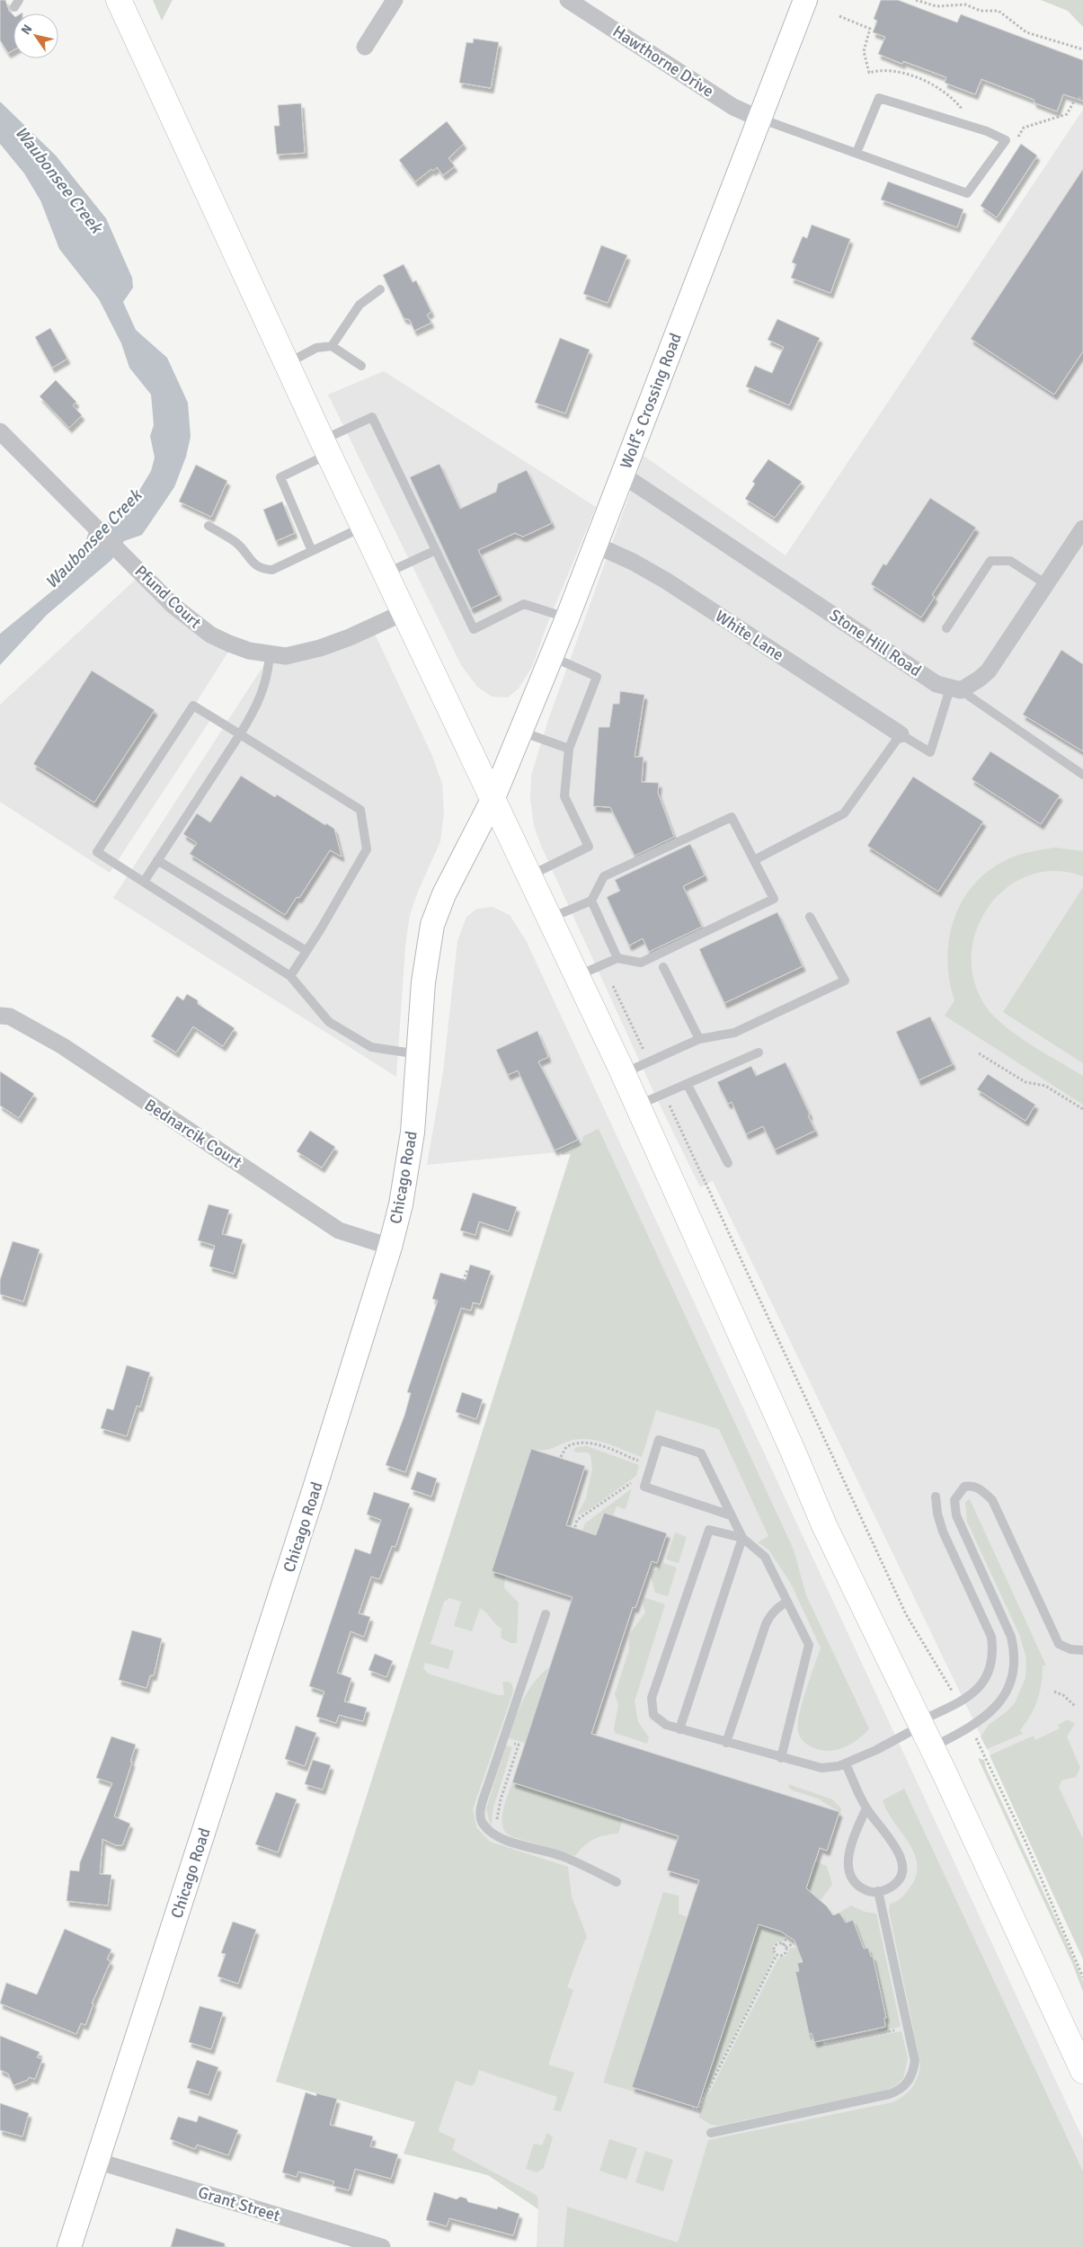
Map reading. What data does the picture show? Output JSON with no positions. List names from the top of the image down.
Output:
{
  "streets": {
    "main road": ["Wolf's Crossing Road", "Chicago Road"],
    "street": [
      "Hawthorne Drive",
      "Pfund Court",
      "White Lane",
      "Stone Hill Road",
      "Bednarcik Court",
      "Grant Street"
    ]
  },
  "crossings": [
    ["Hawthorne Drive", "Wolf's Crossing Road"],
    ["Wolf's Crossing Road", "White Lane"],
    ["Wolf's Crossing Road", "Stone Hill Road"],
    ["Wolf's Crossing Road", "Chicago Road"],
    ["Bednarcik Court", "Chicago Road"],
    ["Chicago Road", "Grant Street"]
  ],
  "water": ["Waubonsee Creek"],
  "north": "top left"
}
